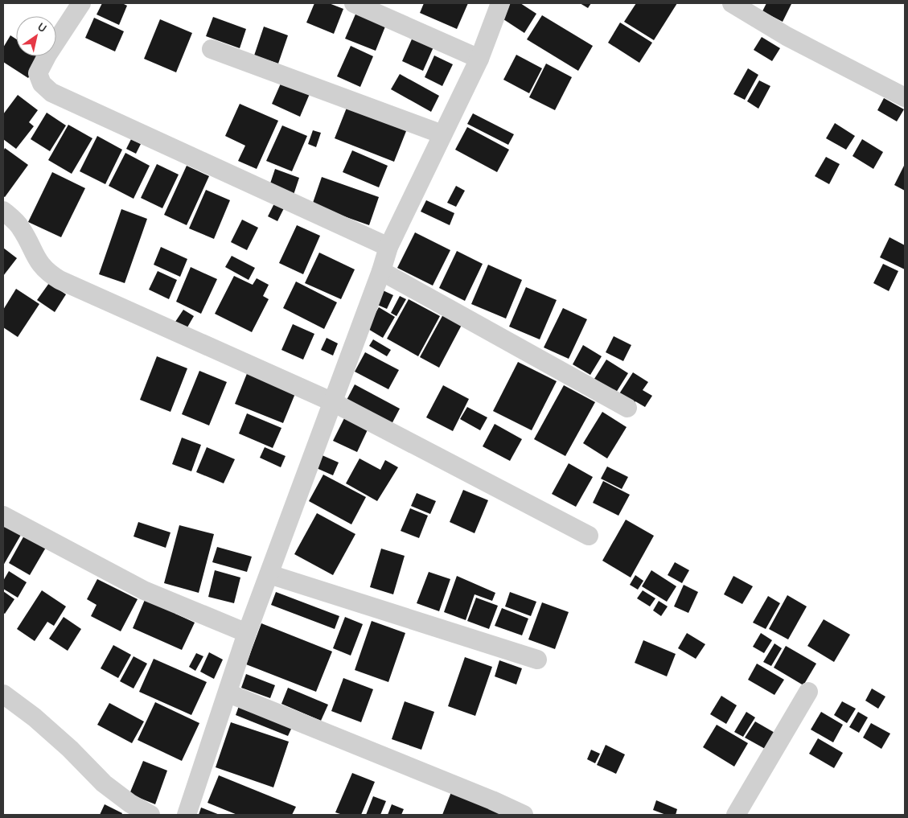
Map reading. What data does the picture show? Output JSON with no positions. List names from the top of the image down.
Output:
{
  "north": "top right"
}
